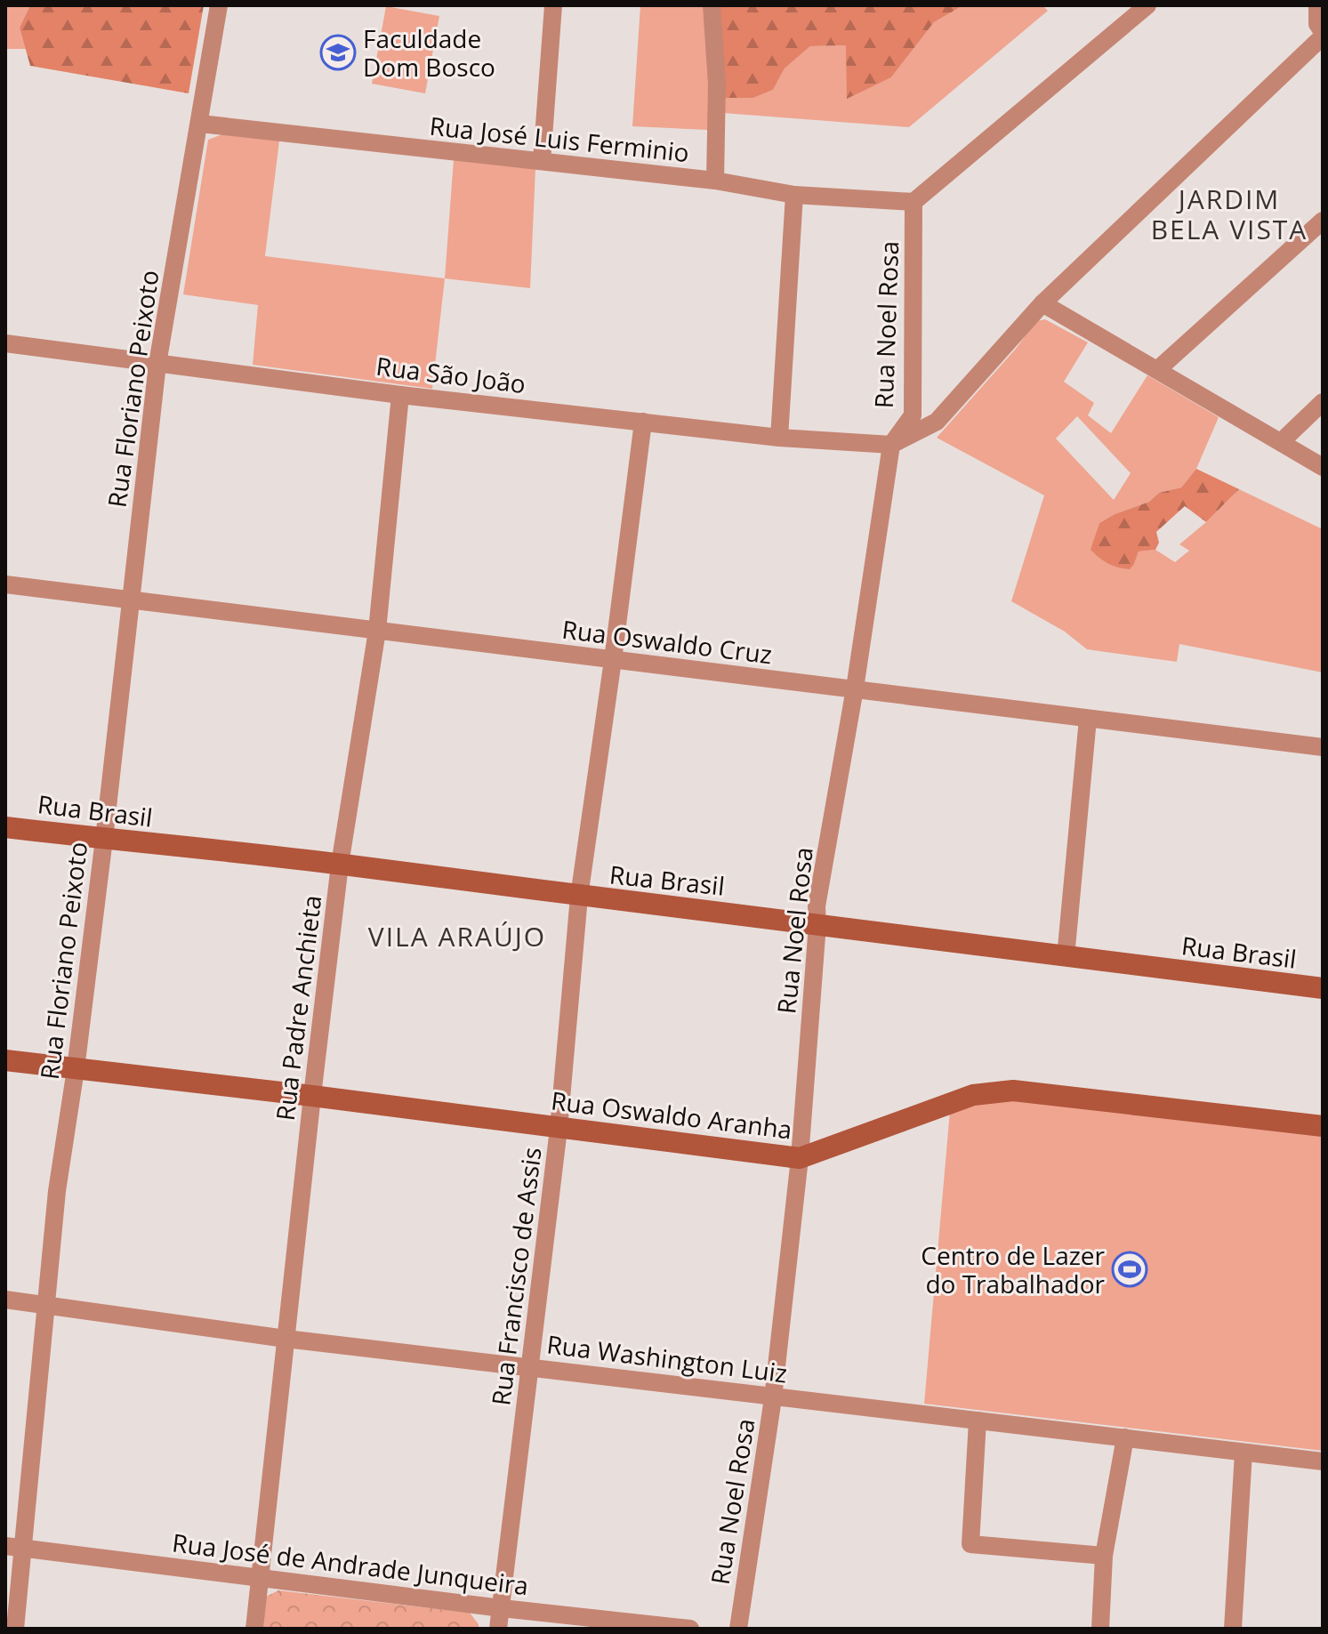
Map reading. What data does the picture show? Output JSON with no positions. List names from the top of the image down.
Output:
{
  "streets": {
    "street": [
      "Rua José Luis Ferminio",
      "Rua Noel Rosa",
      "Rua São João",
      "Rua Floriano Peixoto",
      "Rua Oswaldo Cruz",
      "Rua Brasil",
      "Rua Padre Anchieta",
      "Rua Oswaldo Aranha",
      "Rua Francisco de Assis",
      "Rua Washington Luiz",
      "Rua José de Andrade Junqueira"
    ]
  },
  "crossings": [
    ["Rua José Luis Ferminio", "Rua Noel Rosa"],
    ["Rua José Luis Ferminio", "Rua Floriano Peixoto"],
    ["Rua Noel Rosa", "Rua São João"],
    ["Rua Noel Rosa", "Rua Oswaldo Cruz"],
    ["Rua Noel Rosa", "Rua Brasil"],
    ["Rua Noel Rosa", "Rua Oswaldo Aranha"],
    ["Rua Noel Rosa", "Rua Washington Luiz"],
    ["Rua São João", "Rua Floriano Peixoto"],
    ["Rua São João", "Rua Padre Anchieta"],
    ["Rua São João", "Rua Francisco de Assis"],
    ["Rua Floriano Peixoto", "Rua Oswaldo Cruz"],
    ["Rua Floriano Peixoto", "Rua Brasil"],
    ["Rua Floriano Peixoto", "Rua Oswaldo Aranha"],
    ["Rua Floriano Peixoto", "Rua Washington Luiz"],
    ["Rua Floriano Peixoto", "Rua José de Andrade Junqueira"],
    ["Rua Oswaldo Cruz", "Rua Padre Anchieta"],
    ["Rua Oswaldo Cruz", "Rua Francisco de Assis"],
    ["Rua Brasil", "Rua Padre Anchieta"],
    ["Rua Brasil", "Rua Francisco de Assis"],
    ["Rua Padre Anchieta", "Rua Oswaldo Aranha"],
    ["Rua Padre Anchieta", "Rua Washington Luiz"],
    ["Rua Padre Anchieta", "Rua José de Andrade Junqueira"],
    ["Rua Oswaldo Aranha", "Rua Francisco de Assis"],
    ["Rua Francisco de Assis", "Rua Washington Luiz"],
    ["Rua Francisco de Assis", "Rua José de Andrade Junqueira"]
  ],
  "districts": ["JARDIM BELA VISTA", "VILA ARAÚJO"],
  "places": {
    "school or university": ["Faculdade Dom Bosco"],
    "sports": ["Centro de Lazer do Trabalhador"]
  }
}
